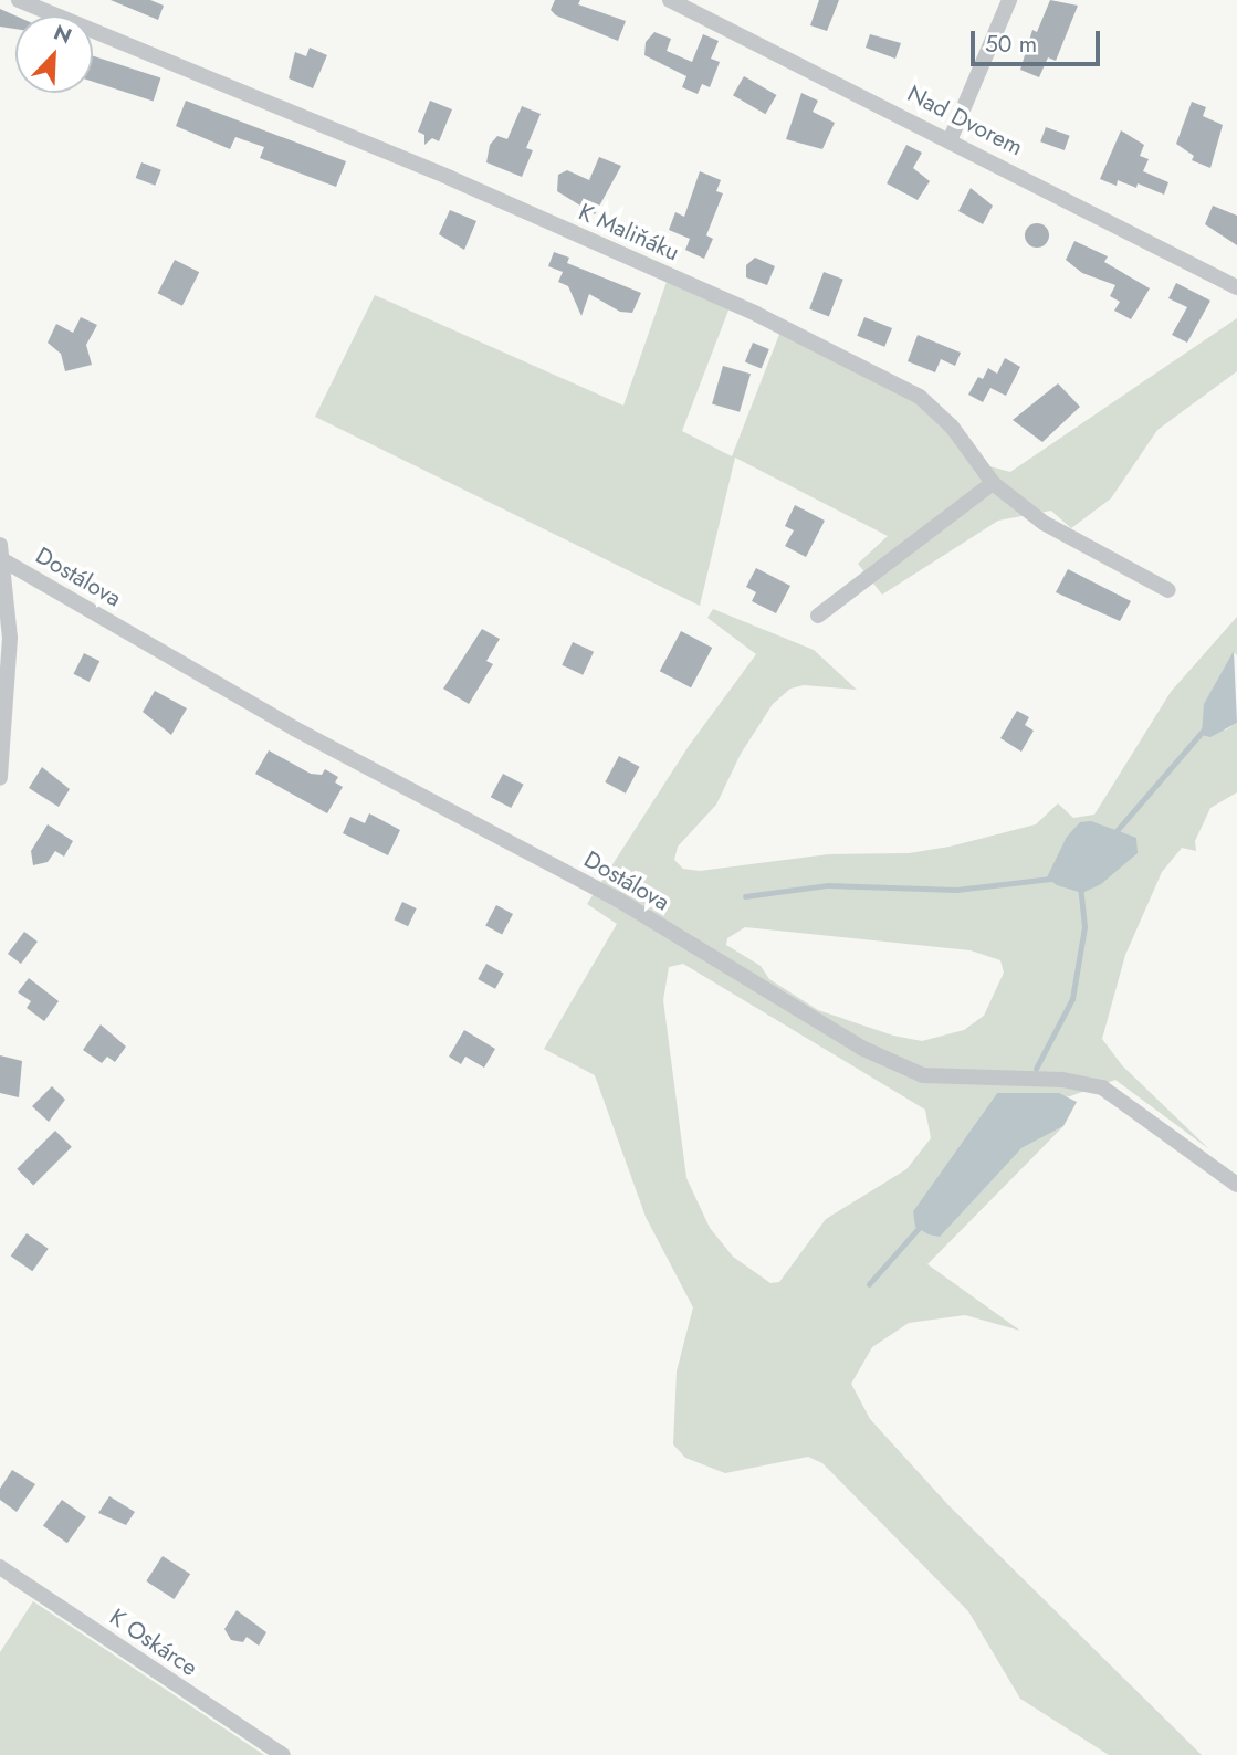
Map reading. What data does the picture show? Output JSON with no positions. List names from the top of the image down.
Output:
{
  "streets": {
    "street": [
      "Nad Dvorem",
      "K Maliňáku",
      "Dostálova",
      "K Oskárce"
    ]
  },
  "scale_bar": "50 m",
  "north": "top right"
}
